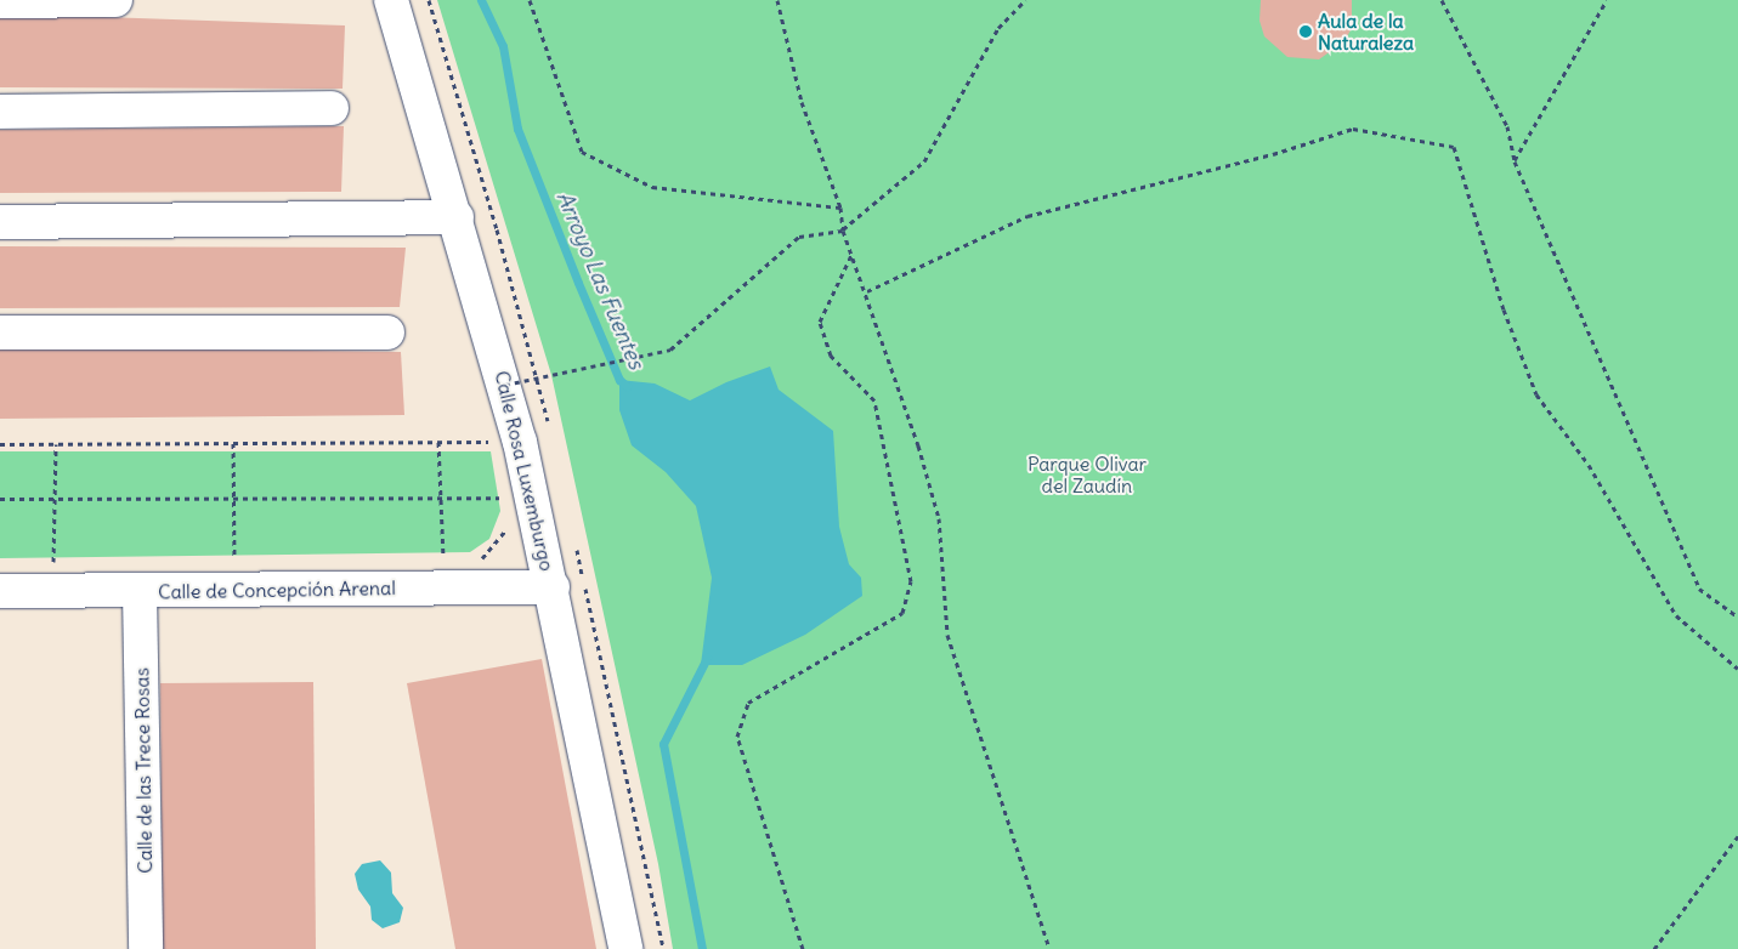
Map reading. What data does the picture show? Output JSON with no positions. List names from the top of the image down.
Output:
{
  "streets": {
    "street": ["Calle Rosa Luxemburgo", "Calle de Concepción Arenal", "Calle de las Trece Rosas"]
  },
  "crossings": [
    ["Calle Rosa Luxemburgo", "Calle de Concepción Arenal"],
    ["Calle de Concepción Arenal", "Calle de las Trece Rosas"]
  ],
  "water": ["Arroyo Las Fuentes"],
  "parks": ["Parque Olivar del Zaudín"],
  "places": ["Aula de la Naturaleza"]
}
